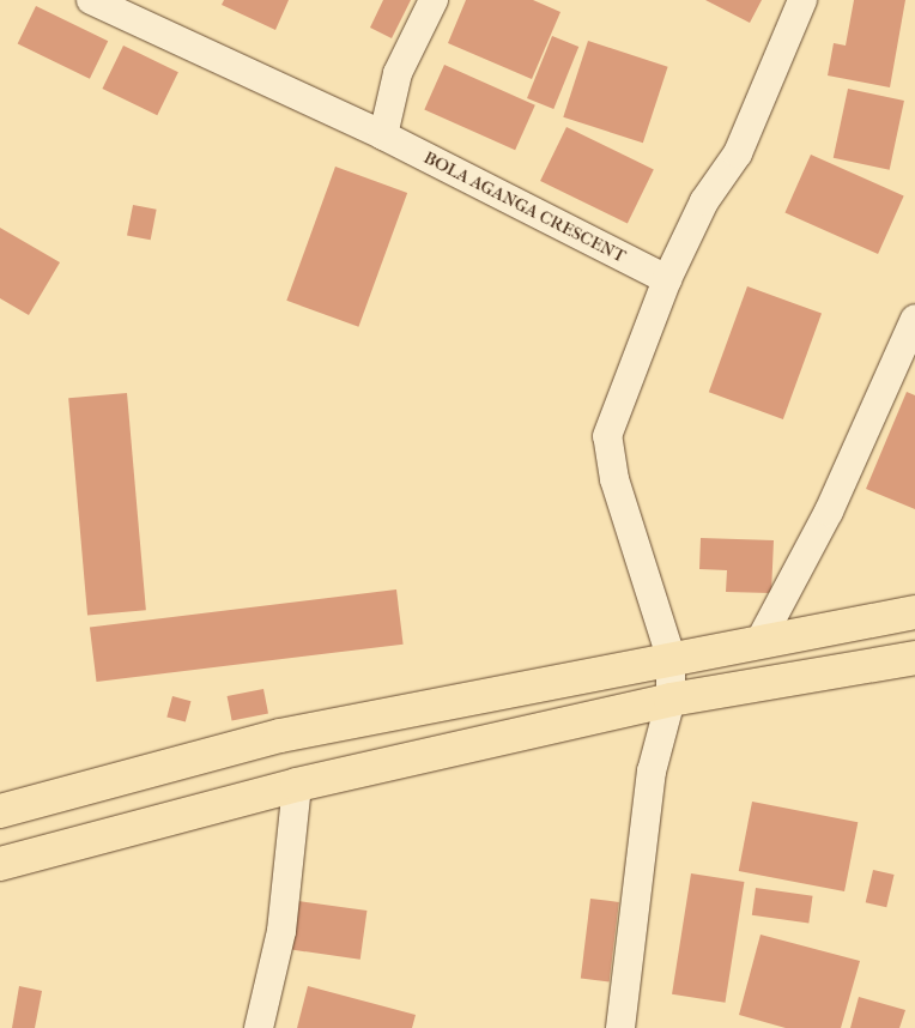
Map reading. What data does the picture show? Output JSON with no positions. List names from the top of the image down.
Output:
{
  "streets": {
    "street": ["BOLA AGANGA CRESCENT"]
  }
}
